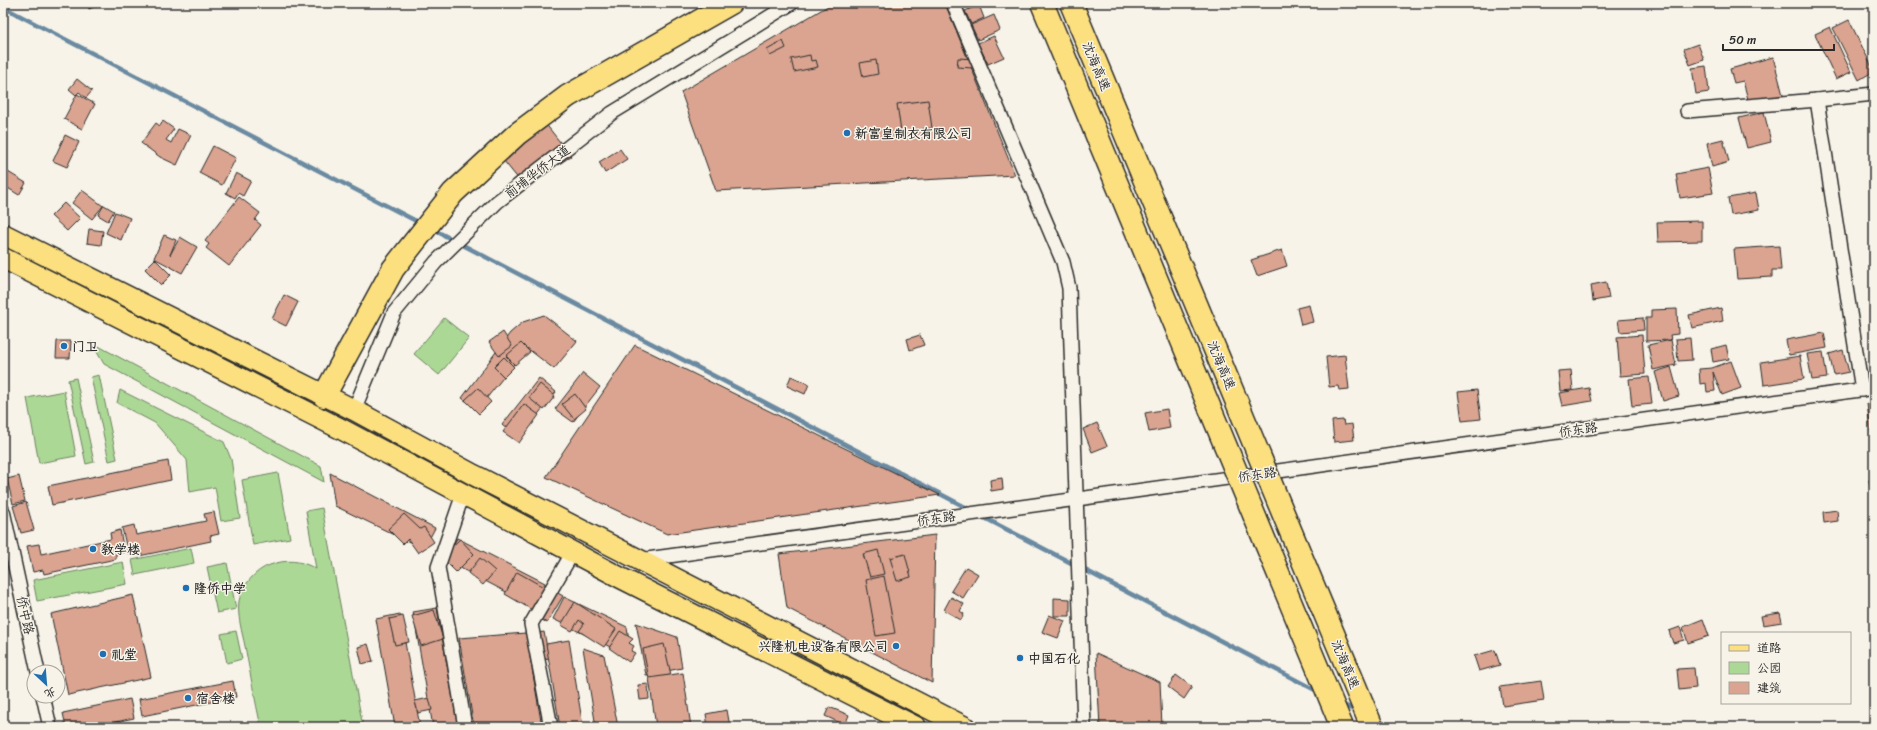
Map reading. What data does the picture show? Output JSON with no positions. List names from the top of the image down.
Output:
{
  "streets": {
    "highway": ["沈海高速"],
    "street": ["前埔华侨大道", "侨东路", "侨中路"]
  },
  "places": [
    "新富皇制衣有限公司",
    "门卫",
    "教学楼",
    "隆侨中学",
    "兴隆机电设备有限公司",
    "礼堂",
    "中国石化",
    "宿舍楼"
  ],
  "legend": ["道路", "公园", "建筑"],
  "scale_bar": "50 m",
  "north": "bottom right"
}
